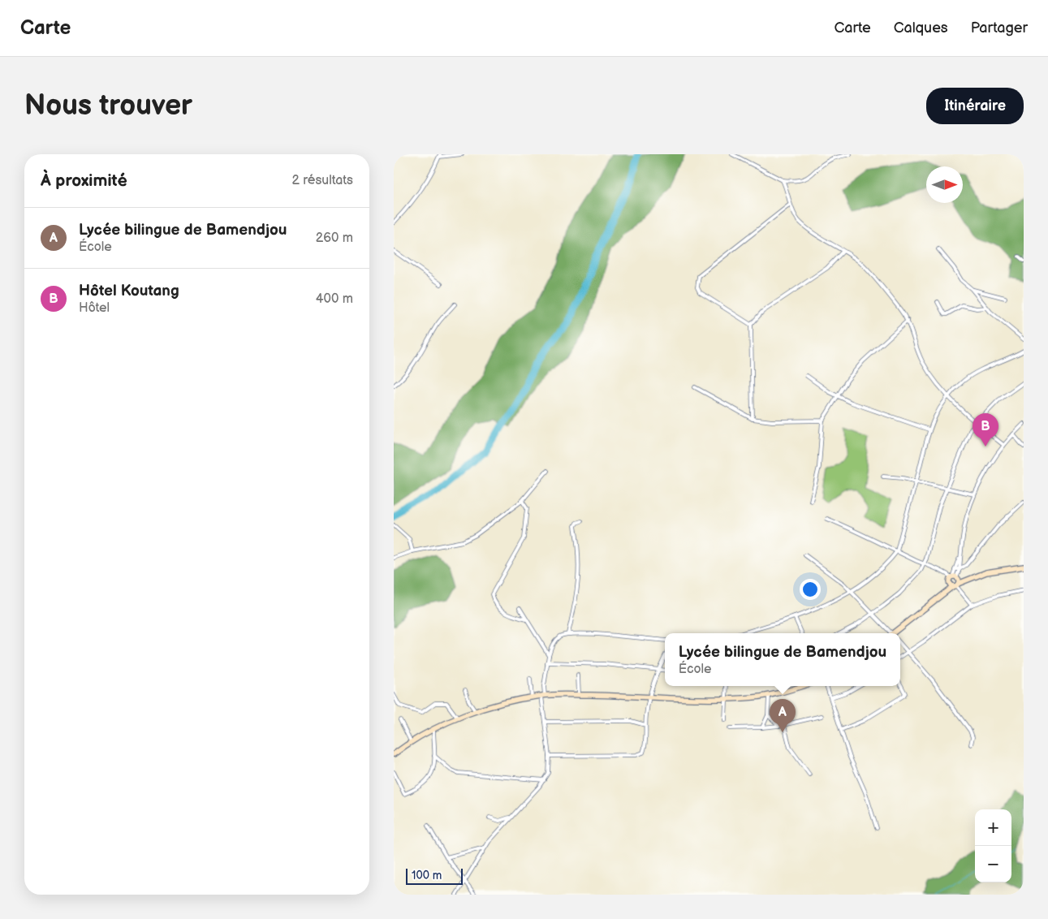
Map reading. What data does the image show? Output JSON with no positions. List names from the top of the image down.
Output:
{
  "scale_bar": "100 m",
  "north": "right",
  "page": {
    "header": "Carte",
    "nav": ["Carte", "Calques", "Partager"],
    "buttons": "Itinéraire",
    "title": "Nous trouver",
    "heading": ["À proximité", "2 résultats"],
    "list": [
      {
        "mark": "A",
        "name": "Lycée bilingue de Bamendjou",
        "note": "École",
        "value": "260 m"
      },
      {
        "mark": "B",
        "name": "Hôtel Koutang",
        "note": "Hôtel",
        "value": "400 m"
      }
    ],
    "pins": ["B", "A"],
    "popup": ["Lycée bilingue de Bamendjou", "École"],
    "map_buttons": ["+", "−"],
    "scale": "100 m"
  }
}
